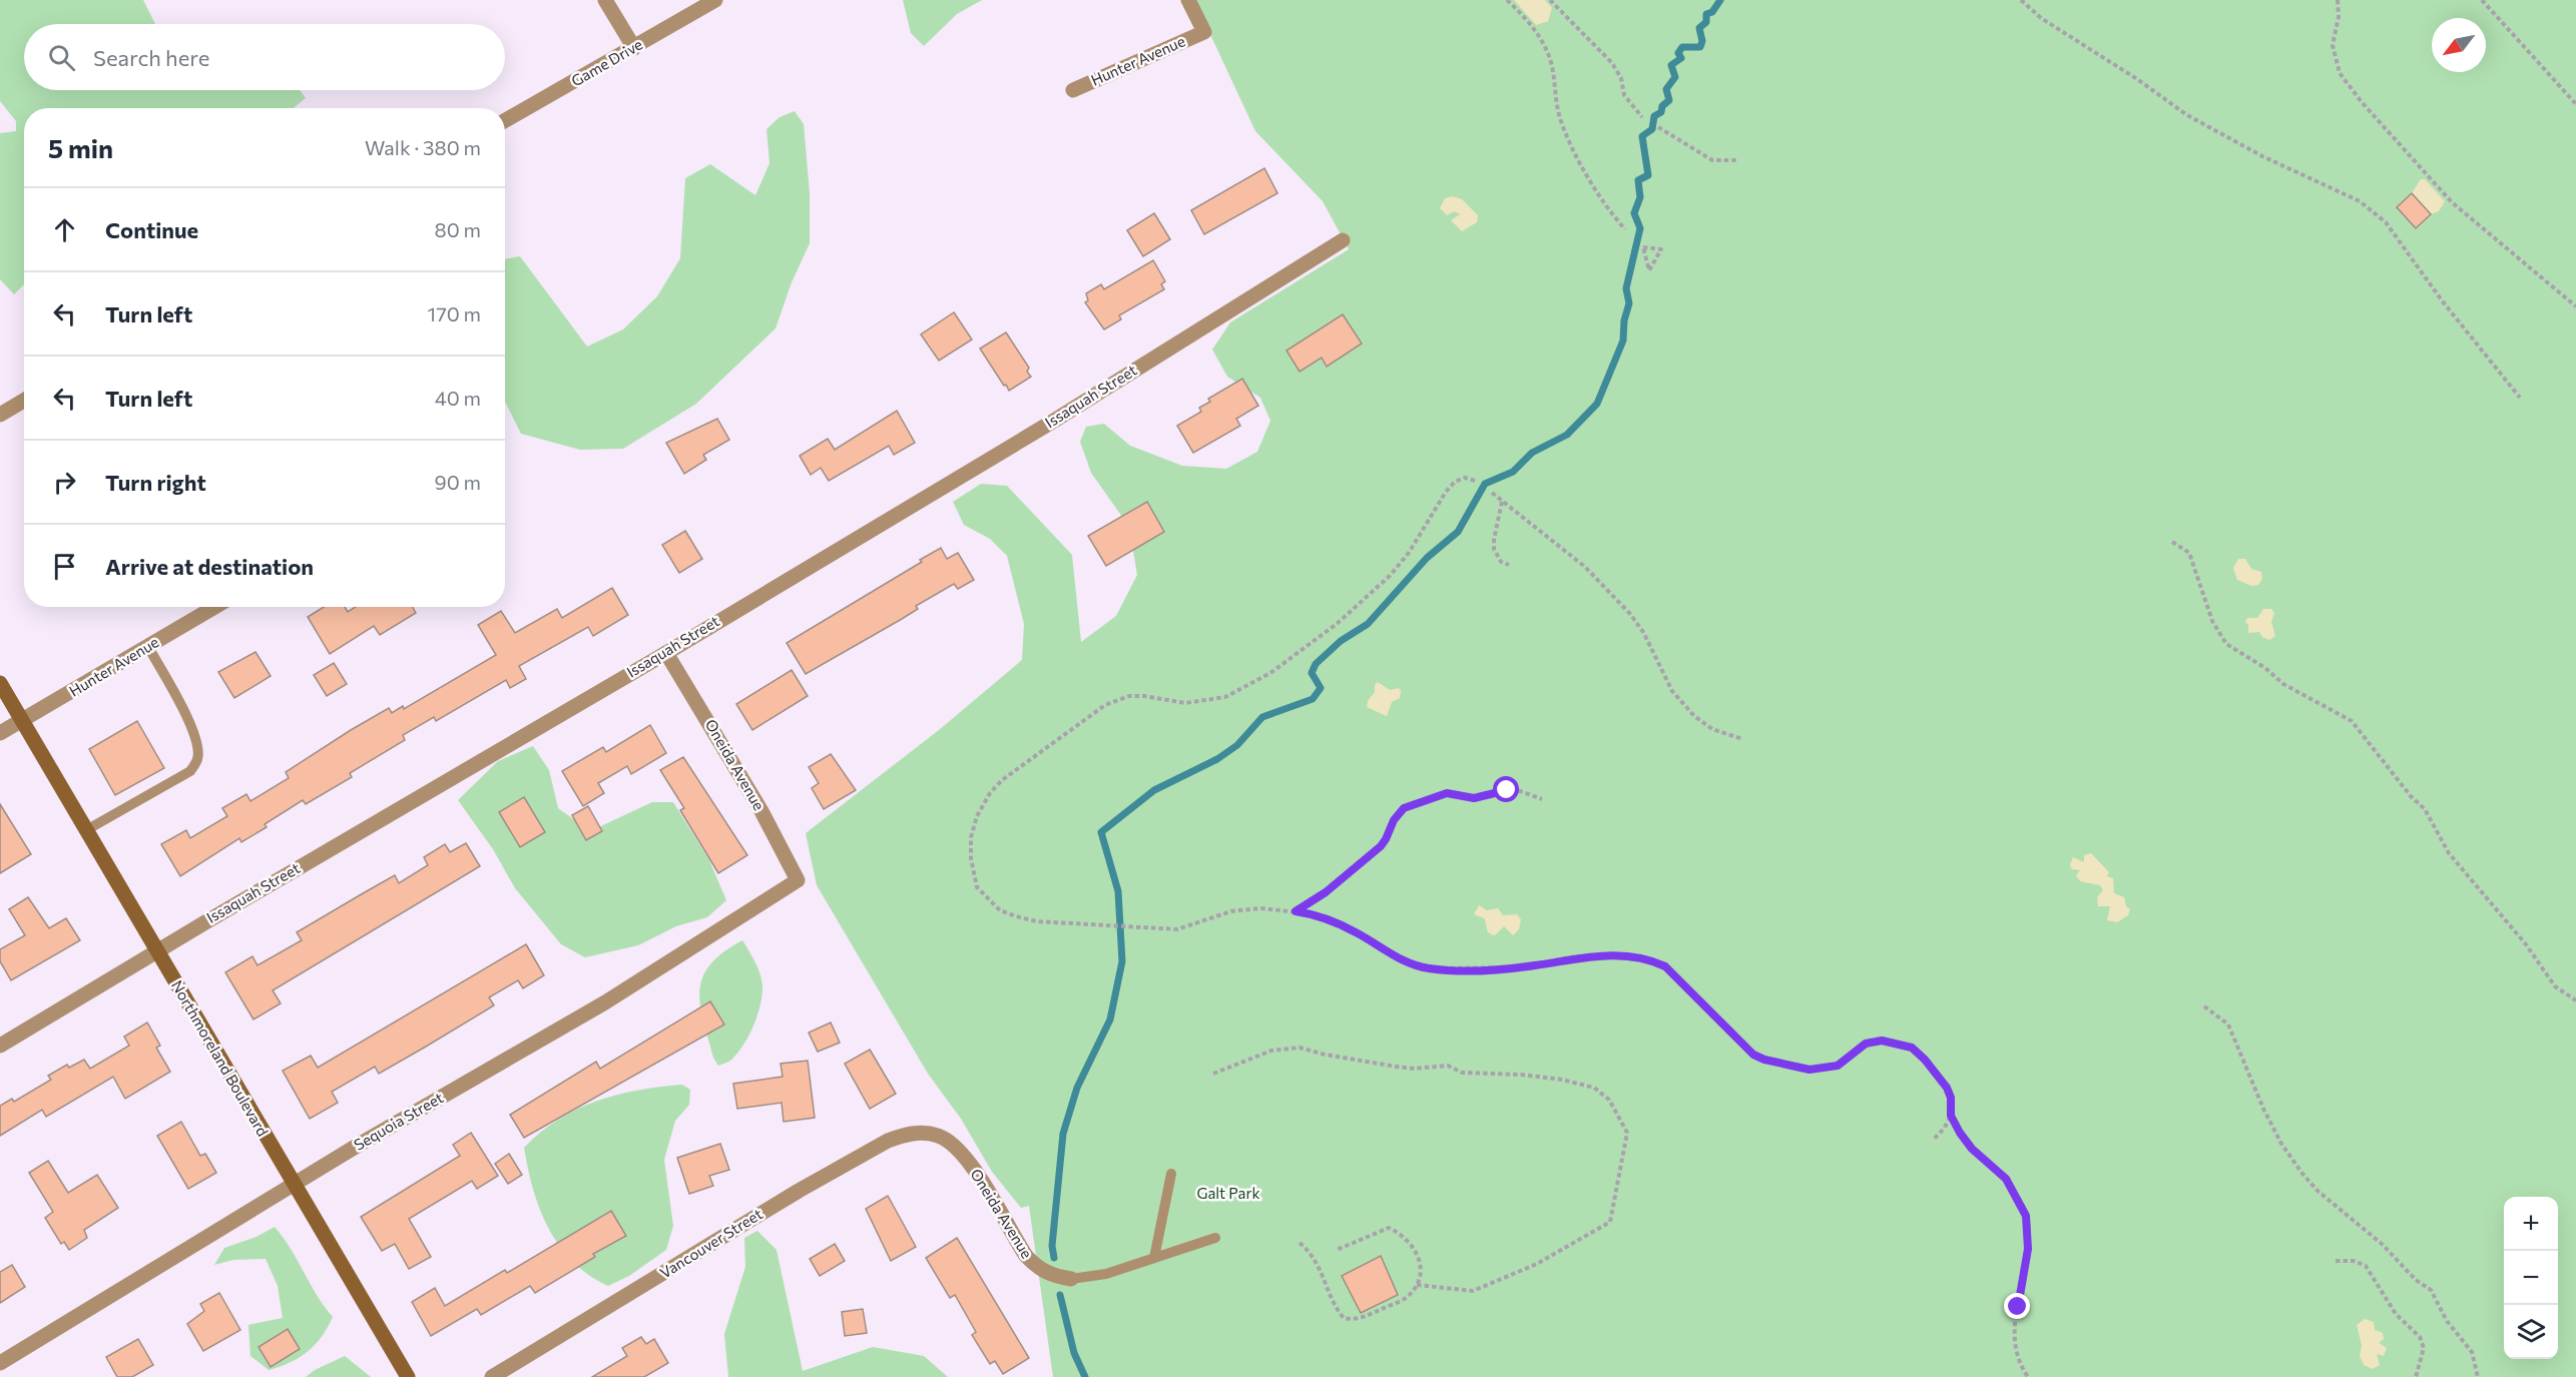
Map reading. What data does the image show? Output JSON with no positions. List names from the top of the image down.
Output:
{
  "streets": {
    "street": [
      "Hunter Avenue",
      "Game Drive",
      "Issaquah Street",
      "Oneida Avenue",
      "Northmoreland Boulevard",
      "Sequoia Street",
      "Vancouver Street"
    ]
  },
  "crossings": [
    ["Hunter Avenue", "Northmoreland Boulevard"],
    ["Issaquah Street", "Oneida Avenue"],
    ["Issaquah Street", "Northmoreland Boulevard"],
    ["Oneida Avenue", "Sequoia Street"],
    ["Oneida Avenue", "Vancouver Street"],
    ["Northmoreland Boulevard", "Sequoia Street"]
  ],
  "parks": ["Galt Park"],
  "north": "bottom left",
  "page": {
    "search": "Search here",
    "heading": ["5 min", "Walk · 380 m"],
    "list": [
      ["Continue", "80 m"],
      ["Turn left", "170 m"],
      ["Turn left", "40 m"],
      ["Turn right", "90 m"],
      "Arrive at destination"
    ],
    "map_buttons": ["+", "−"]
  }
}
